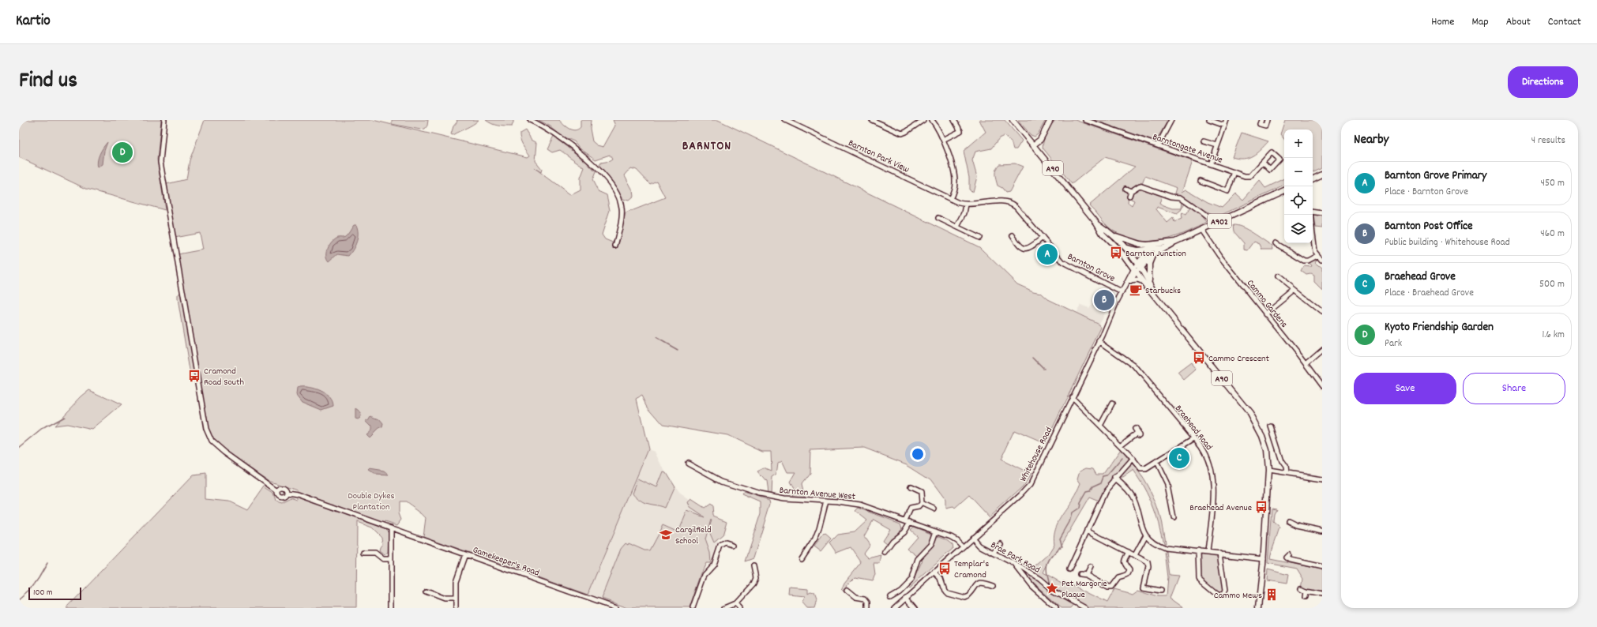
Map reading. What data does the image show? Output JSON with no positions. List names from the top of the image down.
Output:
{
  "streets": {
    "main road": ["A90", "A902"],
    "street": [
      "Barntongate Avenue",
      "Barnton Park View",
      "Barnton Grove",
      "Cammo Gardens",
      "Braehead Road",
      "Whitehouse Road",
      "Barnton Avenue West",
      "Brae Park Road",
      "Gamekeeper's Road"
    ]
  },
  "crossings": [
    ["Barnton Park View", "Barnton Grove"],
    ["A90", "A902"],
    ["A90", "Whitehouse Road"],
    ["A902", "Cammo Gardens"],
    ["A902", "Whitehouse Road"],
    ["Barnton Grove", "Whitehouse Road"],
    ["Braehead Road", "Whitehouse Road"],
    ["Whitehouse Road", "Barnton Avenue West"],
    ["Whitehouse Road", "Brae Park Road"]
  ],
  "districts": ["BARNTON"],
  "parks": ["Double Dykes Plantation"],
  "places": {
    "bus stop": [
      "Barnton Junction",
      "Cammo Crescent",
      "Cramond Road South",
      "Braehead Avenue",
      "Templar's Cramond"
    ],
    "cafe": ["Starbucks"],
    "school or university": ["Cargilfield School"],
    "place": ["Pet Margorie Plaque"],
    "building": ["Cammo Mews"]
  },
  "scale_bar": "100 m",
  "page": {
    "header": "Kartio",
    "nav": [
      "Home",
      "Map",
      "About",
      "Contact"
    ],
    "title": "Find us",
    "buttons": [
      "Directions",
      ["Save", "Share"]
    ],
    "heading": ["Nearby", "4 results"],
    "map_buttons": ["+", "−"],
    "pins": [
      "D",
      "A",
      "B",
      "C"
    ],
    "list": [
      {
        "mark": "A",
        "name": "Barnton Grove Primary",
        "note": "Place · Barnton Grove",
        "value": "450 m"
      },
      {
        "mark": "B",
        "name": "Barnton Post Office",
        "note": "Public building · Whitehouse Road",
        "value": "460 m"
      },
      {
        "mark": "C",
        "name": "Braehead Grove",
        "note": "Place · Braehead Grove",
        "value": "500 m"
      },
      {
        "mark": "D",
        "name": "Kyoto Friendship Garden",
        "note": "Park",
        "value": "1.6 km"
      }
    ],
    "scale": "100 m"
  }
}
